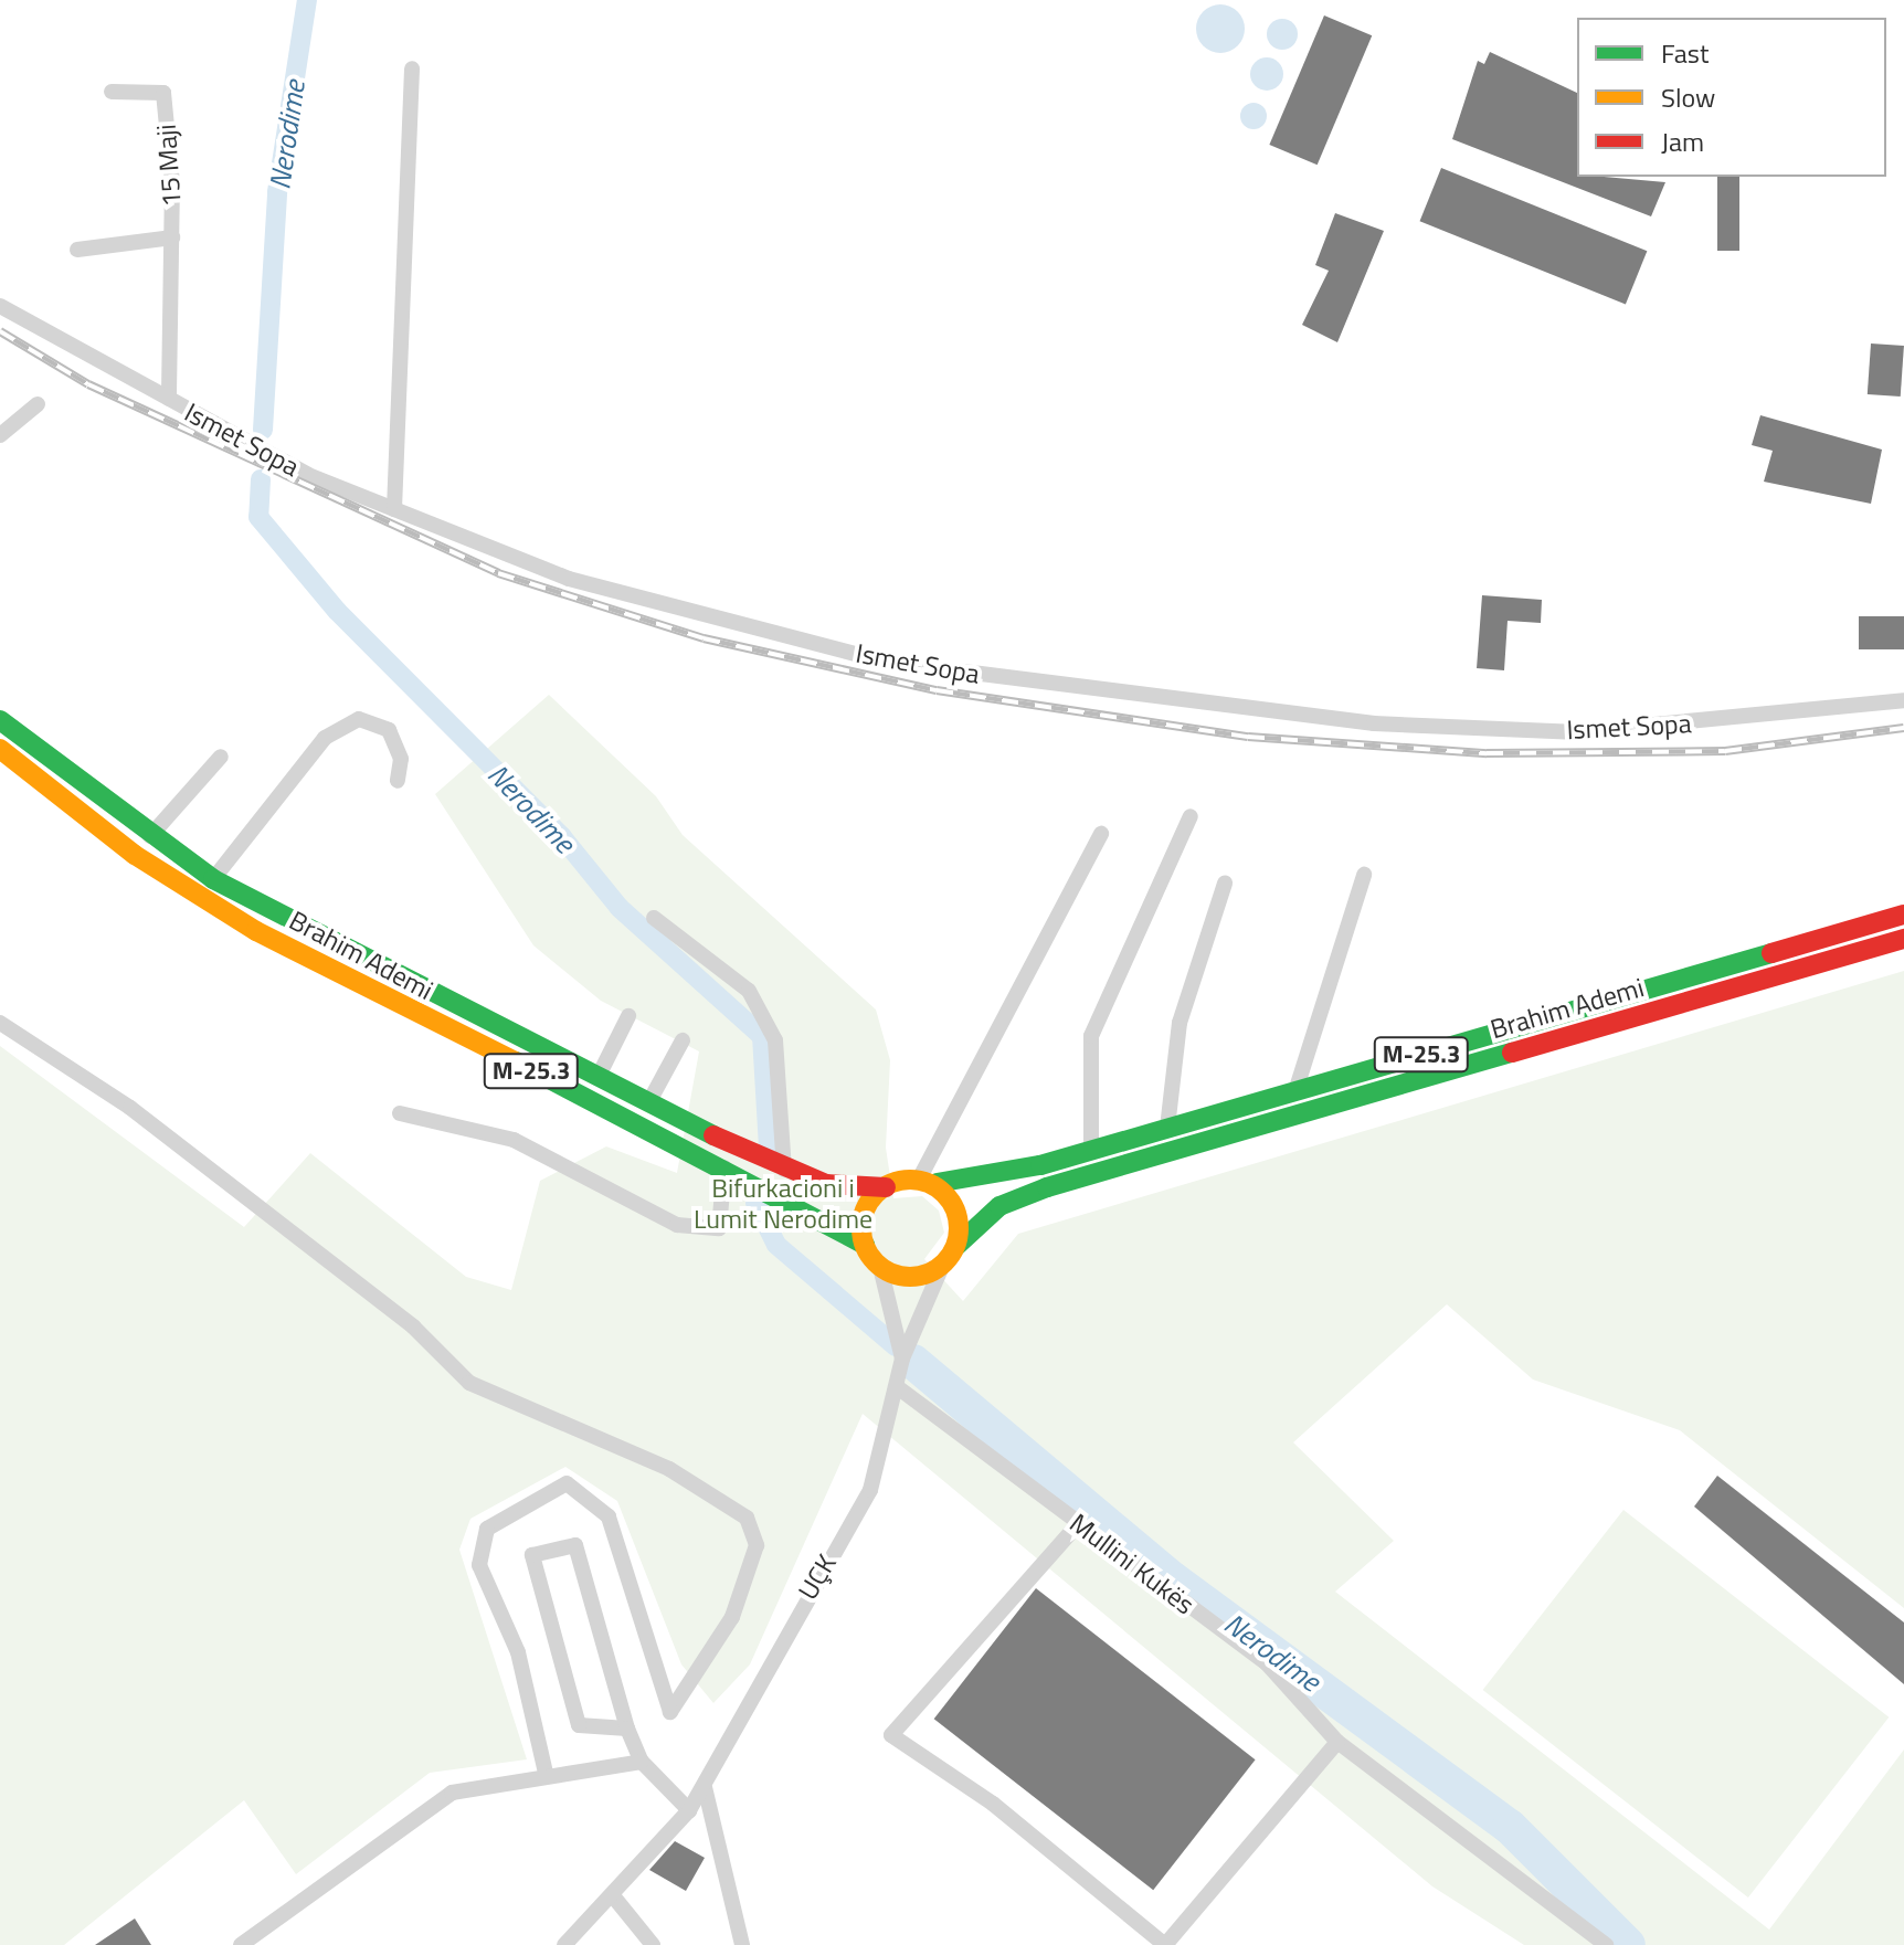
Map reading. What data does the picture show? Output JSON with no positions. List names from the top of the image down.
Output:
{
  "streets": {
    "main road": ["Brahim Ademi", "M-25.3"],
    "street": [
      "15 Maji",
      "Ismet Sopa",
      "Mullini Kukës",
      "UÇK"
    ]
  },
  "crossings": [
    ["15 Maji", "Ismet Sopa"],
    ["Brahim Ademi", "UÇK"],
    ["Mullini Kukës", "UÇK"]
  ],
  "water": ["Nerodime"],
  "parks": ["Bifurkacioni i Lumit Nerodime"],
  "legend": ["Fast", "Slow", "Jam"]
}
